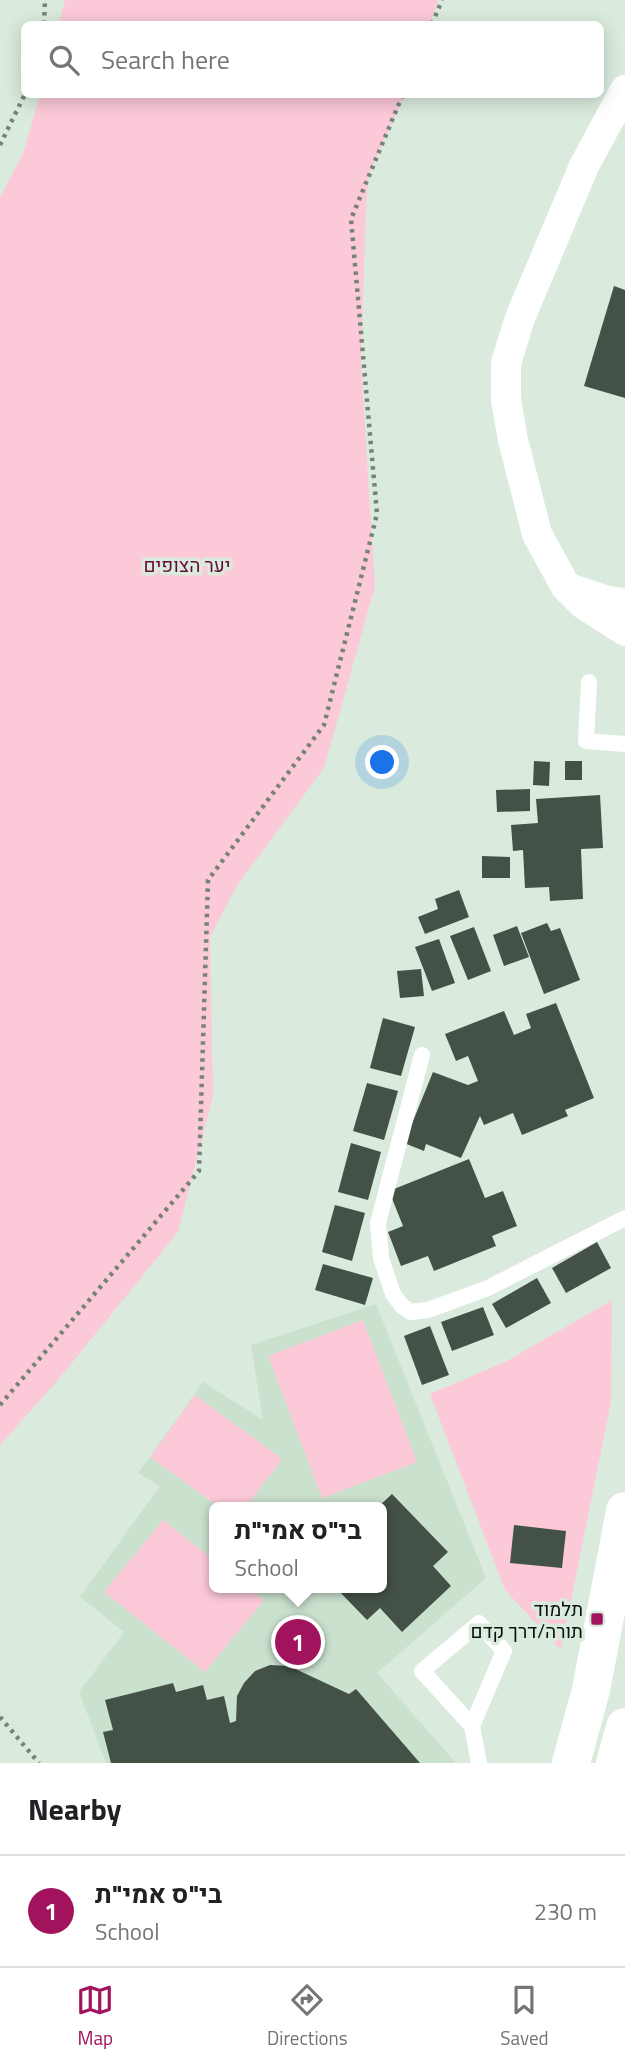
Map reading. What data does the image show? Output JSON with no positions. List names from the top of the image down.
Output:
{
  "parks": ["יער הצופים"],
  "places": {
    "transit": ["תלמוד תורה/דרך קדם"]
  },
  "page": {
    "search": "Search here",
    "popup": ["בי\"ס אמי\"ת", "School"],
    "pins": "1",
    "heading": "Nearby",
    "list": [
      {
        "mark": "1",
        "name": "בי\"ס אמי\"ת",
        "note": "School",
        "value": "230 m"
      }
    ],
    "nav": ["Map", "Directions", "Saved"]
  }
}
